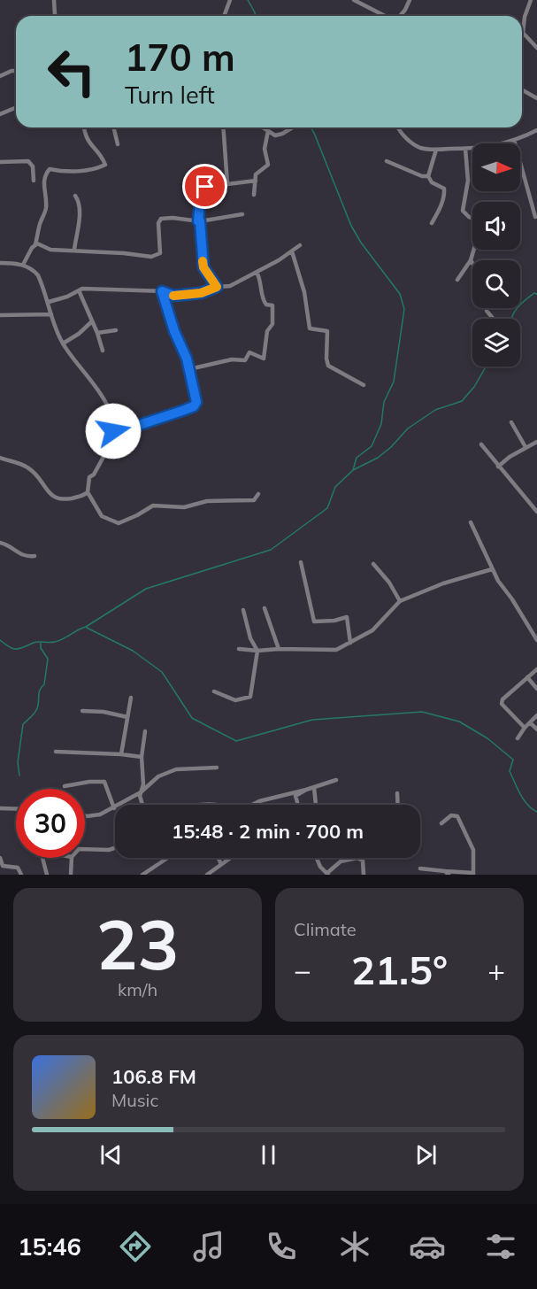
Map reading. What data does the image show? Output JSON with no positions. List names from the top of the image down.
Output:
{
  "north": "right",
  "page": {
    "turn": ["170 m", "Turn left"],
    "limit": "30",
    "trip": "15:48 · 2 min · 700 m",
    "tile": [
      ["23", "km/h"],
      "Climate"
    ],
    "heat": ["−", "21.5°", "+"],
    "song": ["106.8 FM", "Music"],
    "tabs": "15:46"
  }
}
